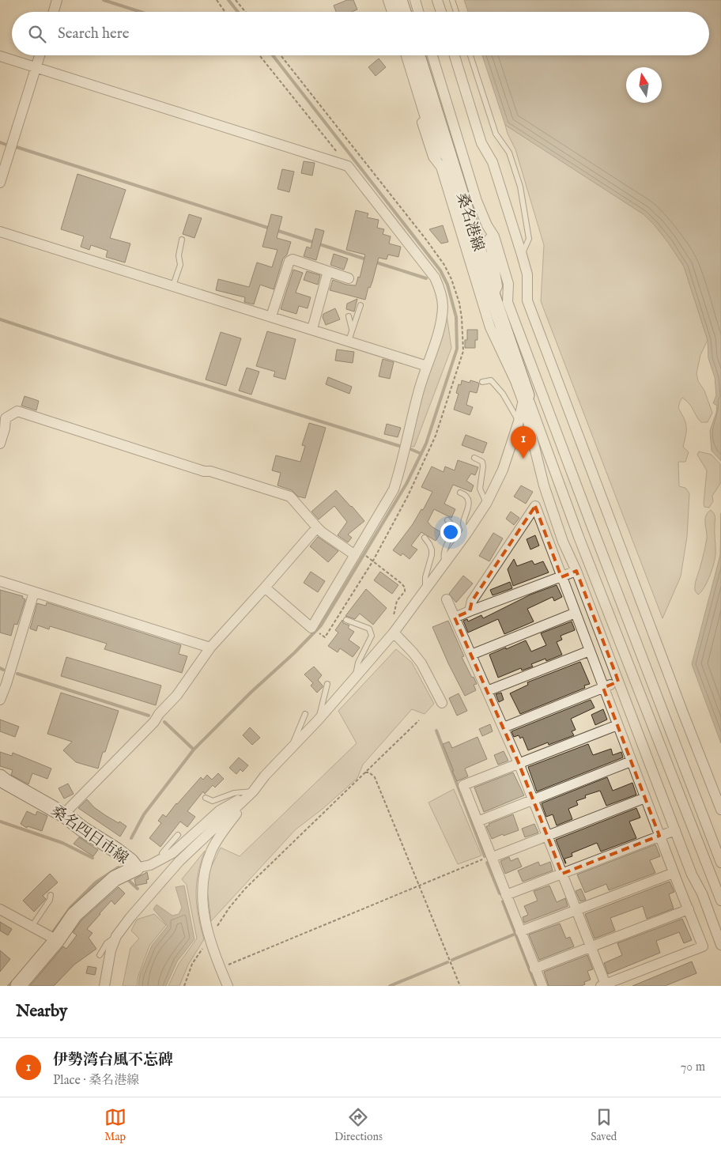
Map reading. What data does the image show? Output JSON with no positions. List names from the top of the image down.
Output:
{
  "streets": {
    "main road": ["桑名港線", "桑名四日市線"]
  },
  "north": "top",
  "page": {
    "search": "Search here",
    "pins": "1",
    "heading": "Nearby",
    "list": [
      {
        "mark": "1",
        "name": "伊勢湾台風不忘碑",
        "note": "Place · 桑名港線",
        "value": "70 m"
      }
    ],
    "nav": ["Map", "Directions", "Saved"]
  }
}
